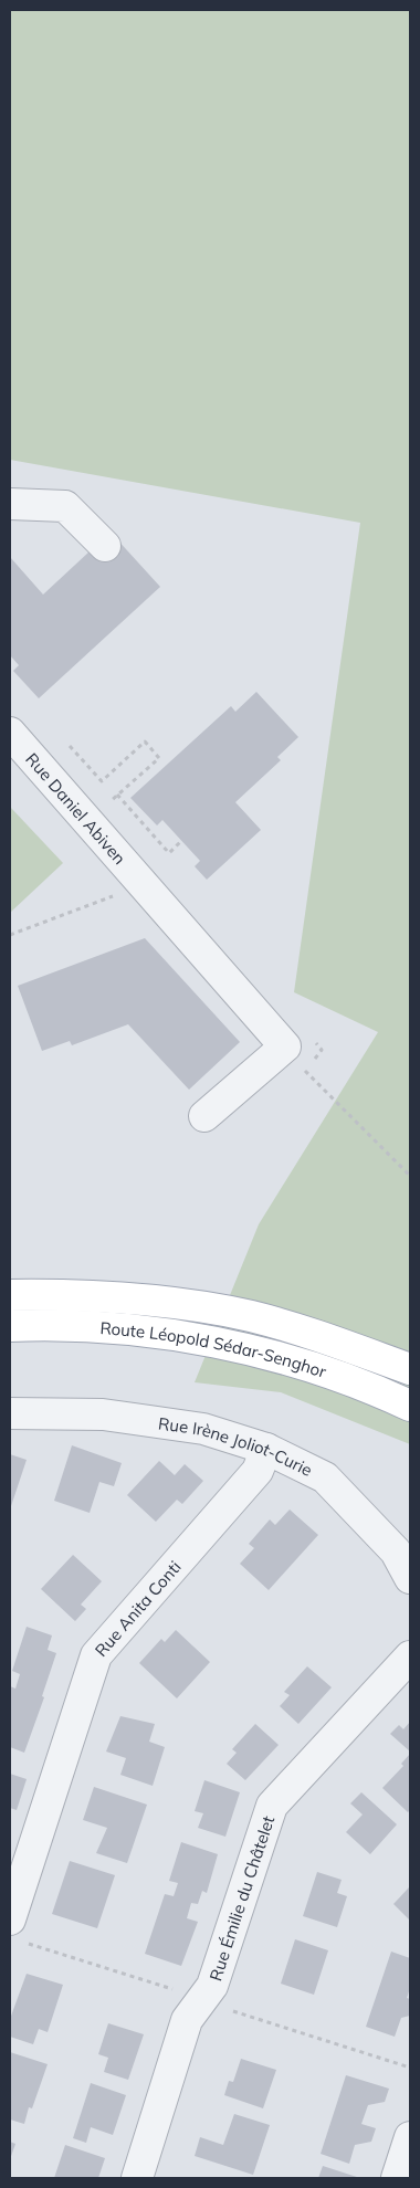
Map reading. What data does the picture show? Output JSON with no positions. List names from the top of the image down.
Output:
{
  "streets": {
    "main road": ["Route Léopold Sédar-Senghor"],
    "street": [
      "Rue Daniel Abiven",
      "Rue Irène Joliot-Curie",
      "Rue Anita Conti",
      "Rue Émilie du Châtelet"
    ]
  },
  "crossings": [
    ["Rue Irène Joliot-Curie", "Rue Anita Conti"]
  ]
}
